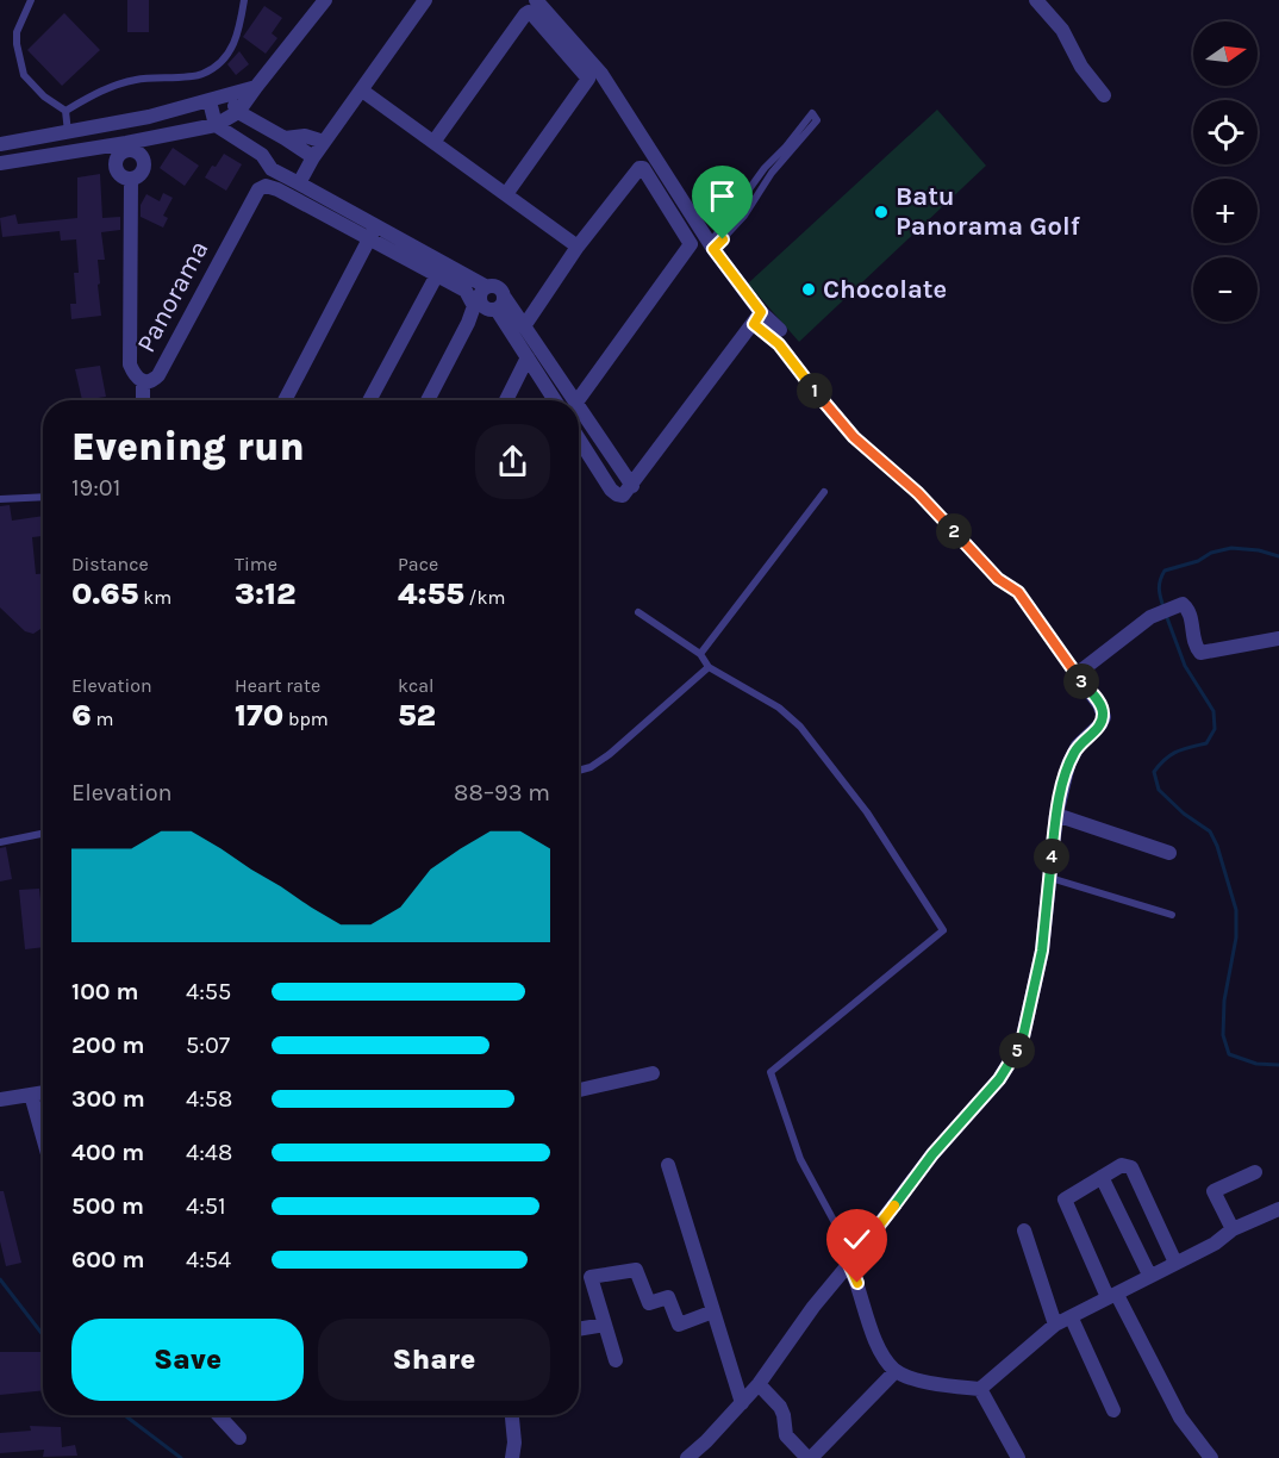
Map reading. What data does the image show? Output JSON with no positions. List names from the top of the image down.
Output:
{
  "streets": {
    "street": ["Panorama"]
  },
  "places": ["Batu Panorama Golf", "Chocolate"],
  "north": "right",
  "page": {
    "map_buttons": ["+", "−"],
    "pins": [
      "1",
      "2",
      "3",
      "4",
      "5"
    ],
    "heading": ["Evening run", "19:01"],
    "stats": [
      ["Distance", "0.65 km"],
      ["Time", "3:12"],
      ["Pace", "4:55 /km"],
      ["Elevation", "6 m"],
      ["Heart rate", "170 bpm"],
      ["kcal", "52"]
    ],
    "chart": ["Elevation", "88–93 m"],
    "list": [
      {
        "name": "100 m",
        "note": "4:55"
      },
      {
        "name": "200 m",
        "note": "5:07"
      },
      {
        "name": "300 m",
        "note": "4:58"
      },
      {
        "name": "400 m",
        "note": "4:48"
      },
      {
        "name": "500 m",
        "note": "4:51"
      },
      {
        "name": "600 m",
        "note": "4:54"
      }
    ],
    "buttons": ["Save", "Share"]
  }
}
